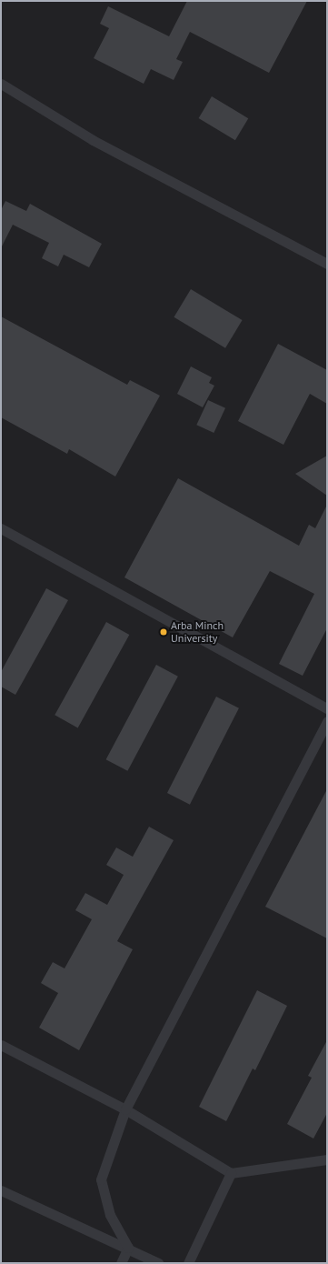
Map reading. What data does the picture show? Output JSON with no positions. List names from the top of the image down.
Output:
{
  "places": ["Arba Minch University"]
}
